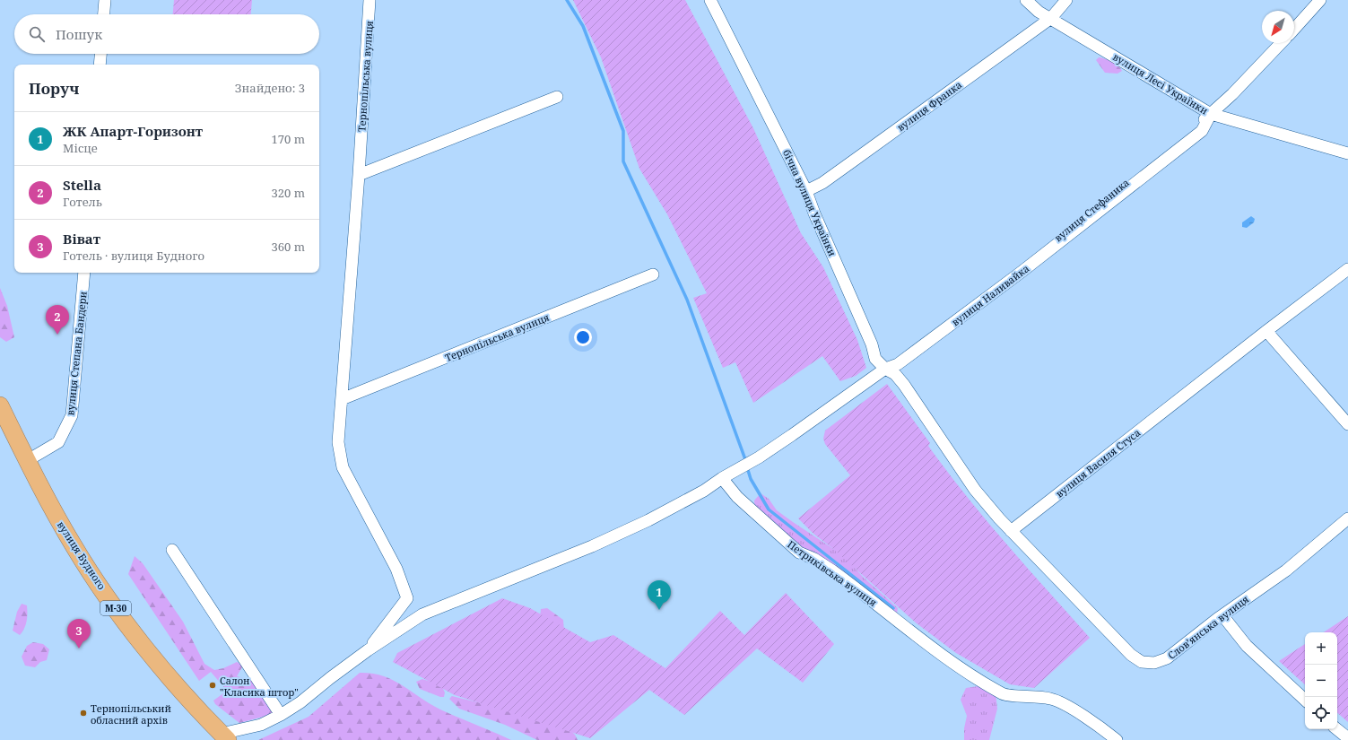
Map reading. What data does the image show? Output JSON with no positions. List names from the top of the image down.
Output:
{
  "streets": {
    "highway": ["вулиця Будного", "М-30"],
    "street": [
      "Тернопільська вулиця",
      "вулиця Лесі Українки",
      "вулиця Франка",
      "бічна вулиця Українки",
      "вулиця Стефаника",
      "вулиця Степана Бандери",
      "вулиця Василя Стуса",
      "Петриківська вулиця",
      "Словʼянська вулиця"
    ]
  },
  "crossings": [
    ["вулиця Лесі Українки", "вулиця Франка"],
    ["вулиця Лесі Українки", "вулиця Стефаника"],
    ["вулиця Франка", "бічна вулиця Українки"],
    ["бічна вулиця Українки", "вулиця Стефаника"],
    ["вулиця Степана Бандери", "вулиця Будного"],
    ["вулиця Василя Стуса", "Словʼянська вулиця"]
  ],
  "places": ["Салон \"Класика штор\"", "Тернопільський обласний архів"],
  "north": "bottom left",
  "page": {
    "search": "Пошук",
    "heading": ["Поруч", "Знайдено: 3"],
    "list": [
      {
        "mark": "1",
        "name": "ЖК Апарт-Горизонт",
        "note": "Місце",
        "value": "170 m"
      },
      {
        "mark": "2",
        "name": "Stella",
        "note": "Готель",
        "value": "320 m"
      },
      {
        "mark": "3",
        "name": "Віват",
        "note": "Готель · вулиця Будного",
        "value": "360 m"
      }
    ],
    "pins": ["2", "1", "3"],
    "map_buttons": ["+", "−"]
  }
}
